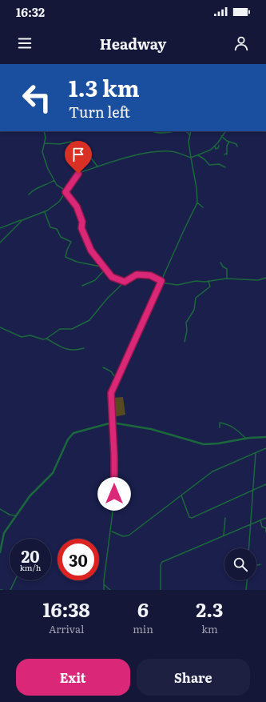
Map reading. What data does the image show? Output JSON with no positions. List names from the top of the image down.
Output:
{
  "page": {
    "status": "16:32",
    "header": "Headway",
    "turn": ["1.3 km", "Turn left"],
    "speed": "20 km/h",
    "limit": "30",
    "eta": [
      "16:38",
      "Arrival",
      "6",
      "min",
      "2.3",
      "km"
    ],
    "buttons": ["Exit", "Share"]
  }
}
